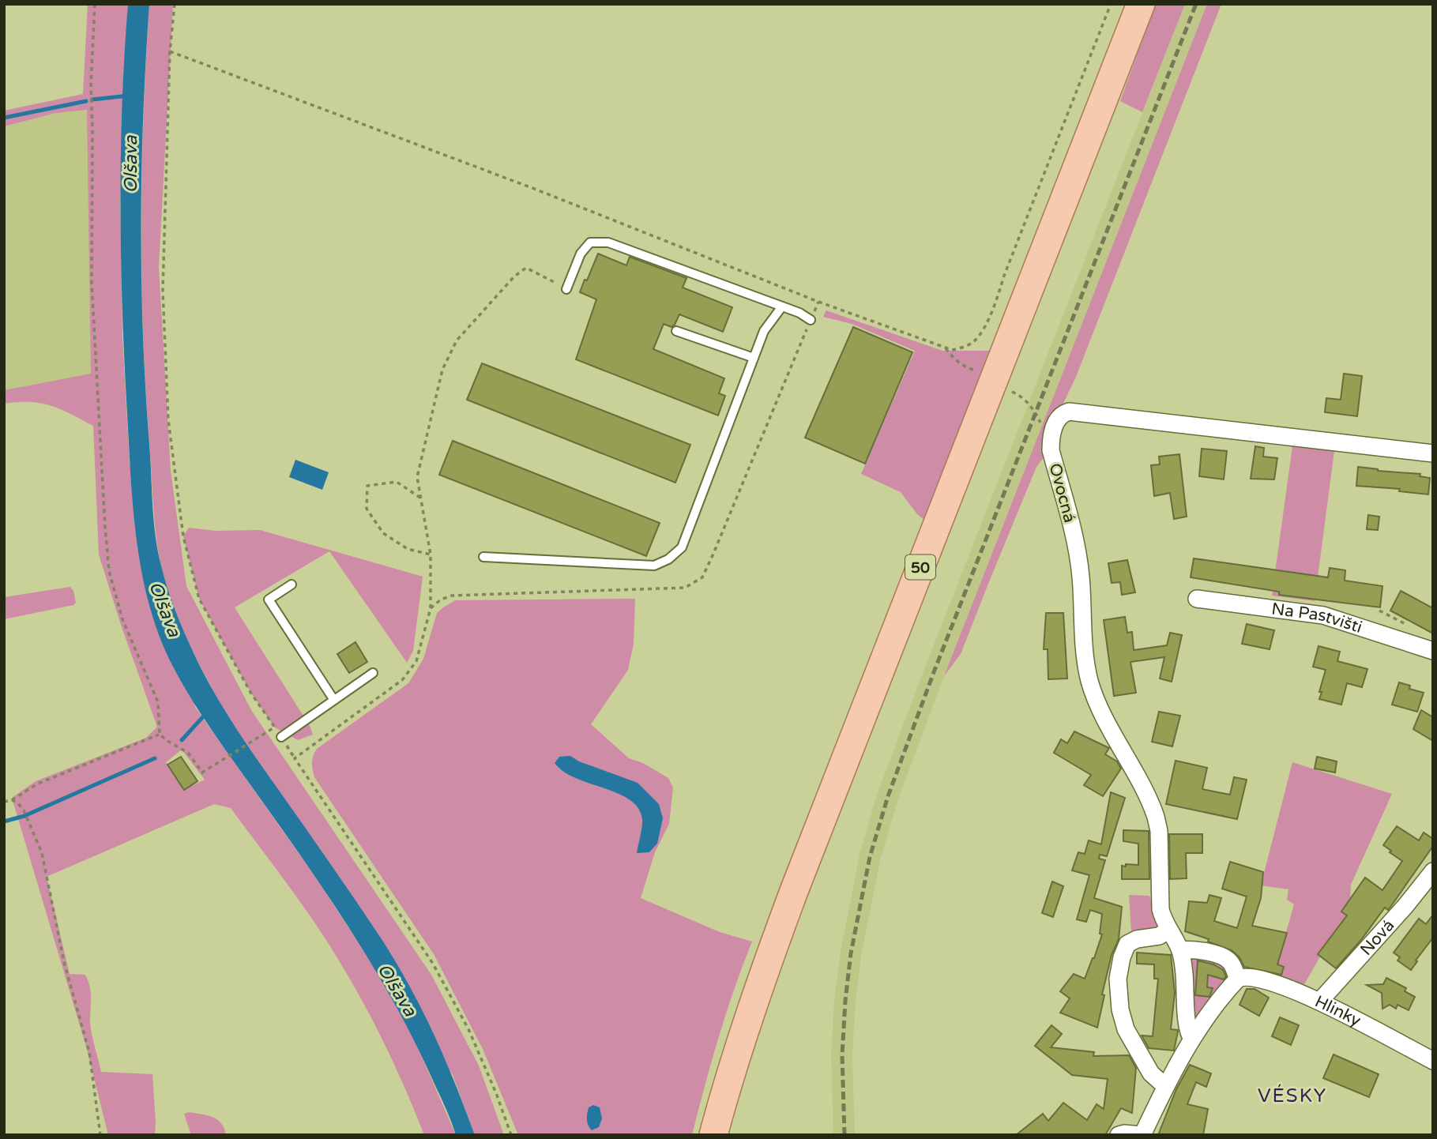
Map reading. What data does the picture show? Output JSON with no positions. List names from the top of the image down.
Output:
{
  "streets": {
    "main road": ["50"],
    "street": [
      "Ovocná",
      "Na Pastvišti",
      "Nová",
      "Hlinky"
    ]
  },
  "crossings": [
    ["Nová", "Hlinky"]
  ],
  "districts": ["VÉSKY"],
  "water": ["Olšava"]
}
